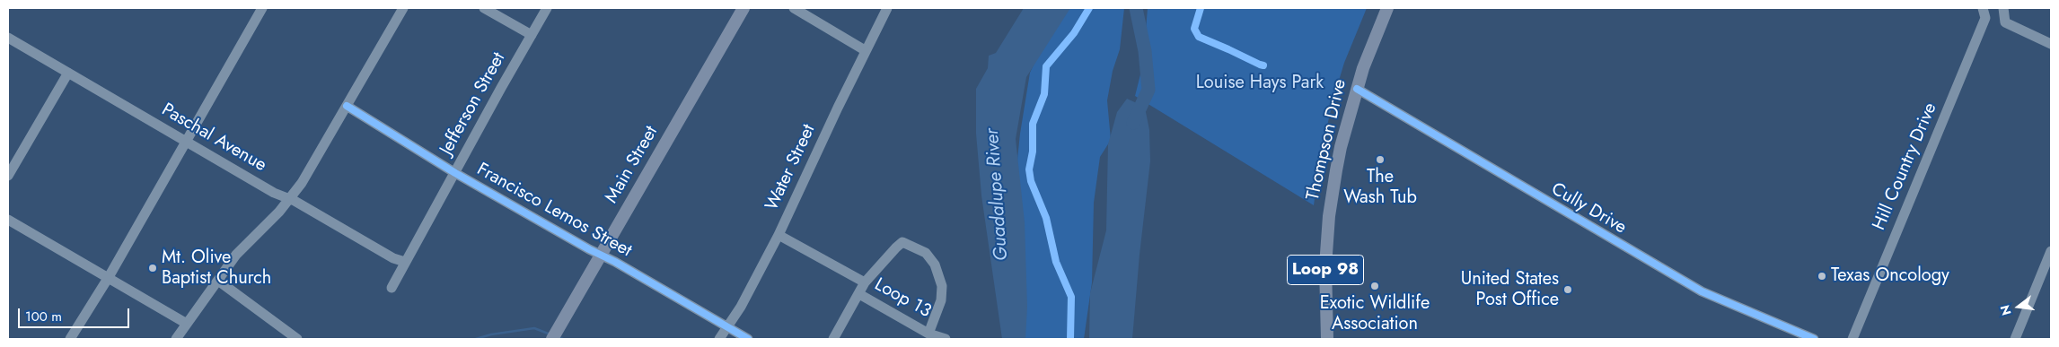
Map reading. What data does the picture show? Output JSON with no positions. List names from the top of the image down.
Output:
{
  "streets": {
    "main road": ["Thompson Drive", "Main Street", "Loop 98"],
    "street": [
      "Jefferson Street",
      "Paschal Avenue",
      "Hill Country Drive",
      "Water Street",
      "Cully Drive",
      "Francisco Lemos Street",
      "Loop 13"
    ]
  },
  "crossings": [
    ["Jefferson Street", "Paschal Avenue"],
    ["Jefferson Street", "Francisco Lemos Street"],
    ["Thompson Drive", "Cully Drive"],
    ["Main Street", "Francisco Lemos Street"],
    ["Water Street", "Francisco Lemos Street"]
  ],
  "water": ["Guadalupe River"],
  "parks": ["Louise Hays Park"],
  "places": [
    "The Wash Tub",
    "Mt. Olive Baptist Church",
    "Texas Oncology",
    "Exotic Wildlife Association",
    "United States Post Office"
  ],
  "scale_bar": "100 m",
  "north": "left"
}
